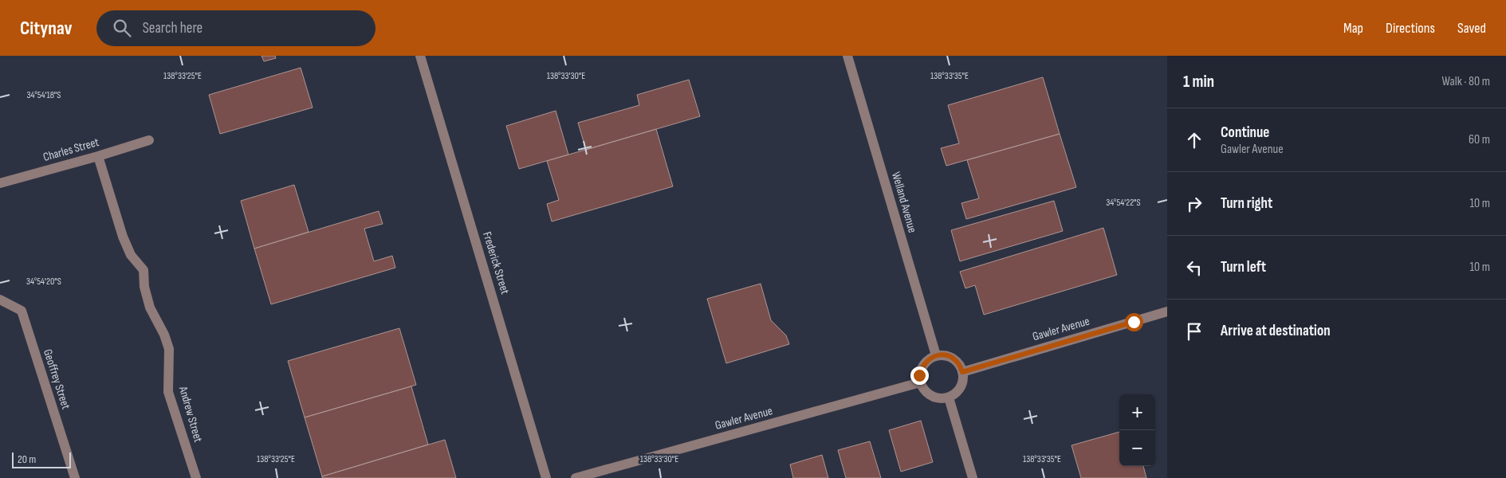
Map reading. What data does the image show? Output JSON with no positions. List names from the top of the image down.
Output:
{
  "streets": {
    "street": [
      "Charles Street",
      "Welland Avenue",
      "Frederick Street",
      "Gawler Avenue",
      "Geoffrey Street",
      "Andrew Street"
    ]
  },
  "crossings": [
    ["Charles Street", "Andrew Street"],
    ["Welland Avenue", "Gawler Avenue"]
  ],
  "scale_bar": "20 m",
  "page": {
    "header": "Citynav",
    "search": "Search here",
    "nav": ["Map", "Directions", "Saved"],
    "heading": ["1 min", "Walk · 80 m"],
    "list": [
      ["Continue", "Gawler Avenue", "60 m"],
      ["Turn right", "10 m"],
      ["Turn left", "10 m"],
      "Arrive at destination"
    ],
    "map_buttons": ["+", "−"],
    "scale": "20 m"
  },
  "coordinates": [
    "138°33'25\"E",
    "138°33'30\"E",
    "138°33'35\"E",
    "34°54'18\"S",
    "34°54'22\"S",
    "34°54'20\"S"
  ]
}
